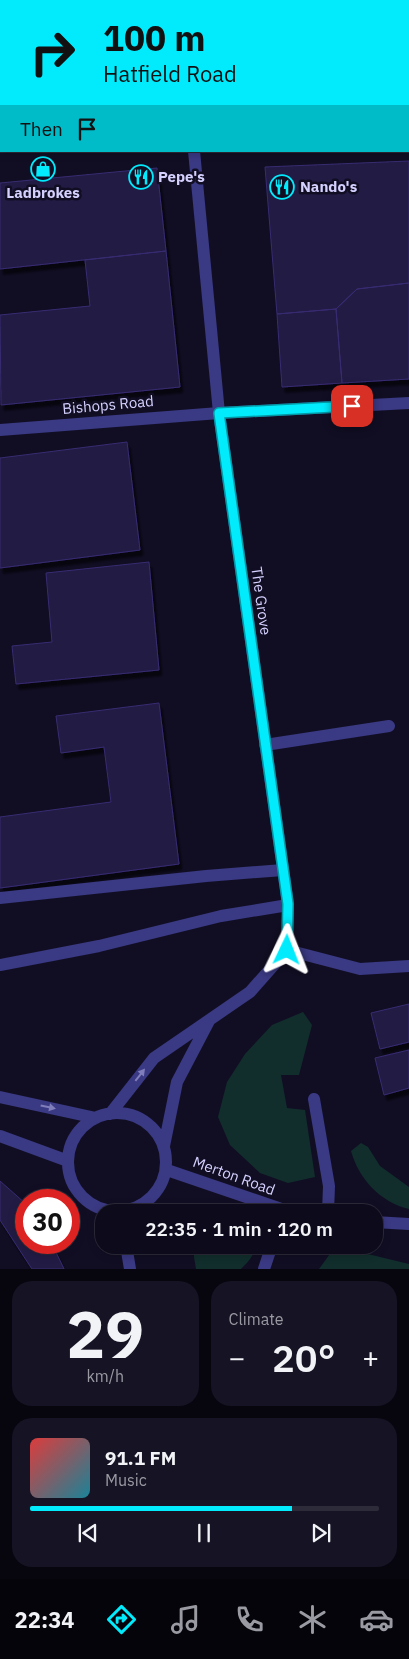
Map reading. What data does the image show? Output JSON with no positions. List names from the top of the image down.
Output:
{
  "streets": {
    "street": ["Bishops Road", "The Grove", "Merton Road"]
  },
  "crossings": [
    ["Bishops Road", "The Grove"]
  ],
  "places": {
    "shop": ["Ladbrokes"],
    "restaurant": ["Pepe's", "Nando's"]
  },
  "page": {
    "turn": ["100 m", "Hatfield Road"],
    "then": "Then",
    "limit": "30",
    "trip": "22:35 · 1 min · 120 m",
    "tile": [
      ["29", "km/h"],
      "Climate"
    ],
    "heat": ["−", "20°", "+"],
    "song": ["91.1 FM", "Music"],
    "tabs": "22:34"
  }
}
